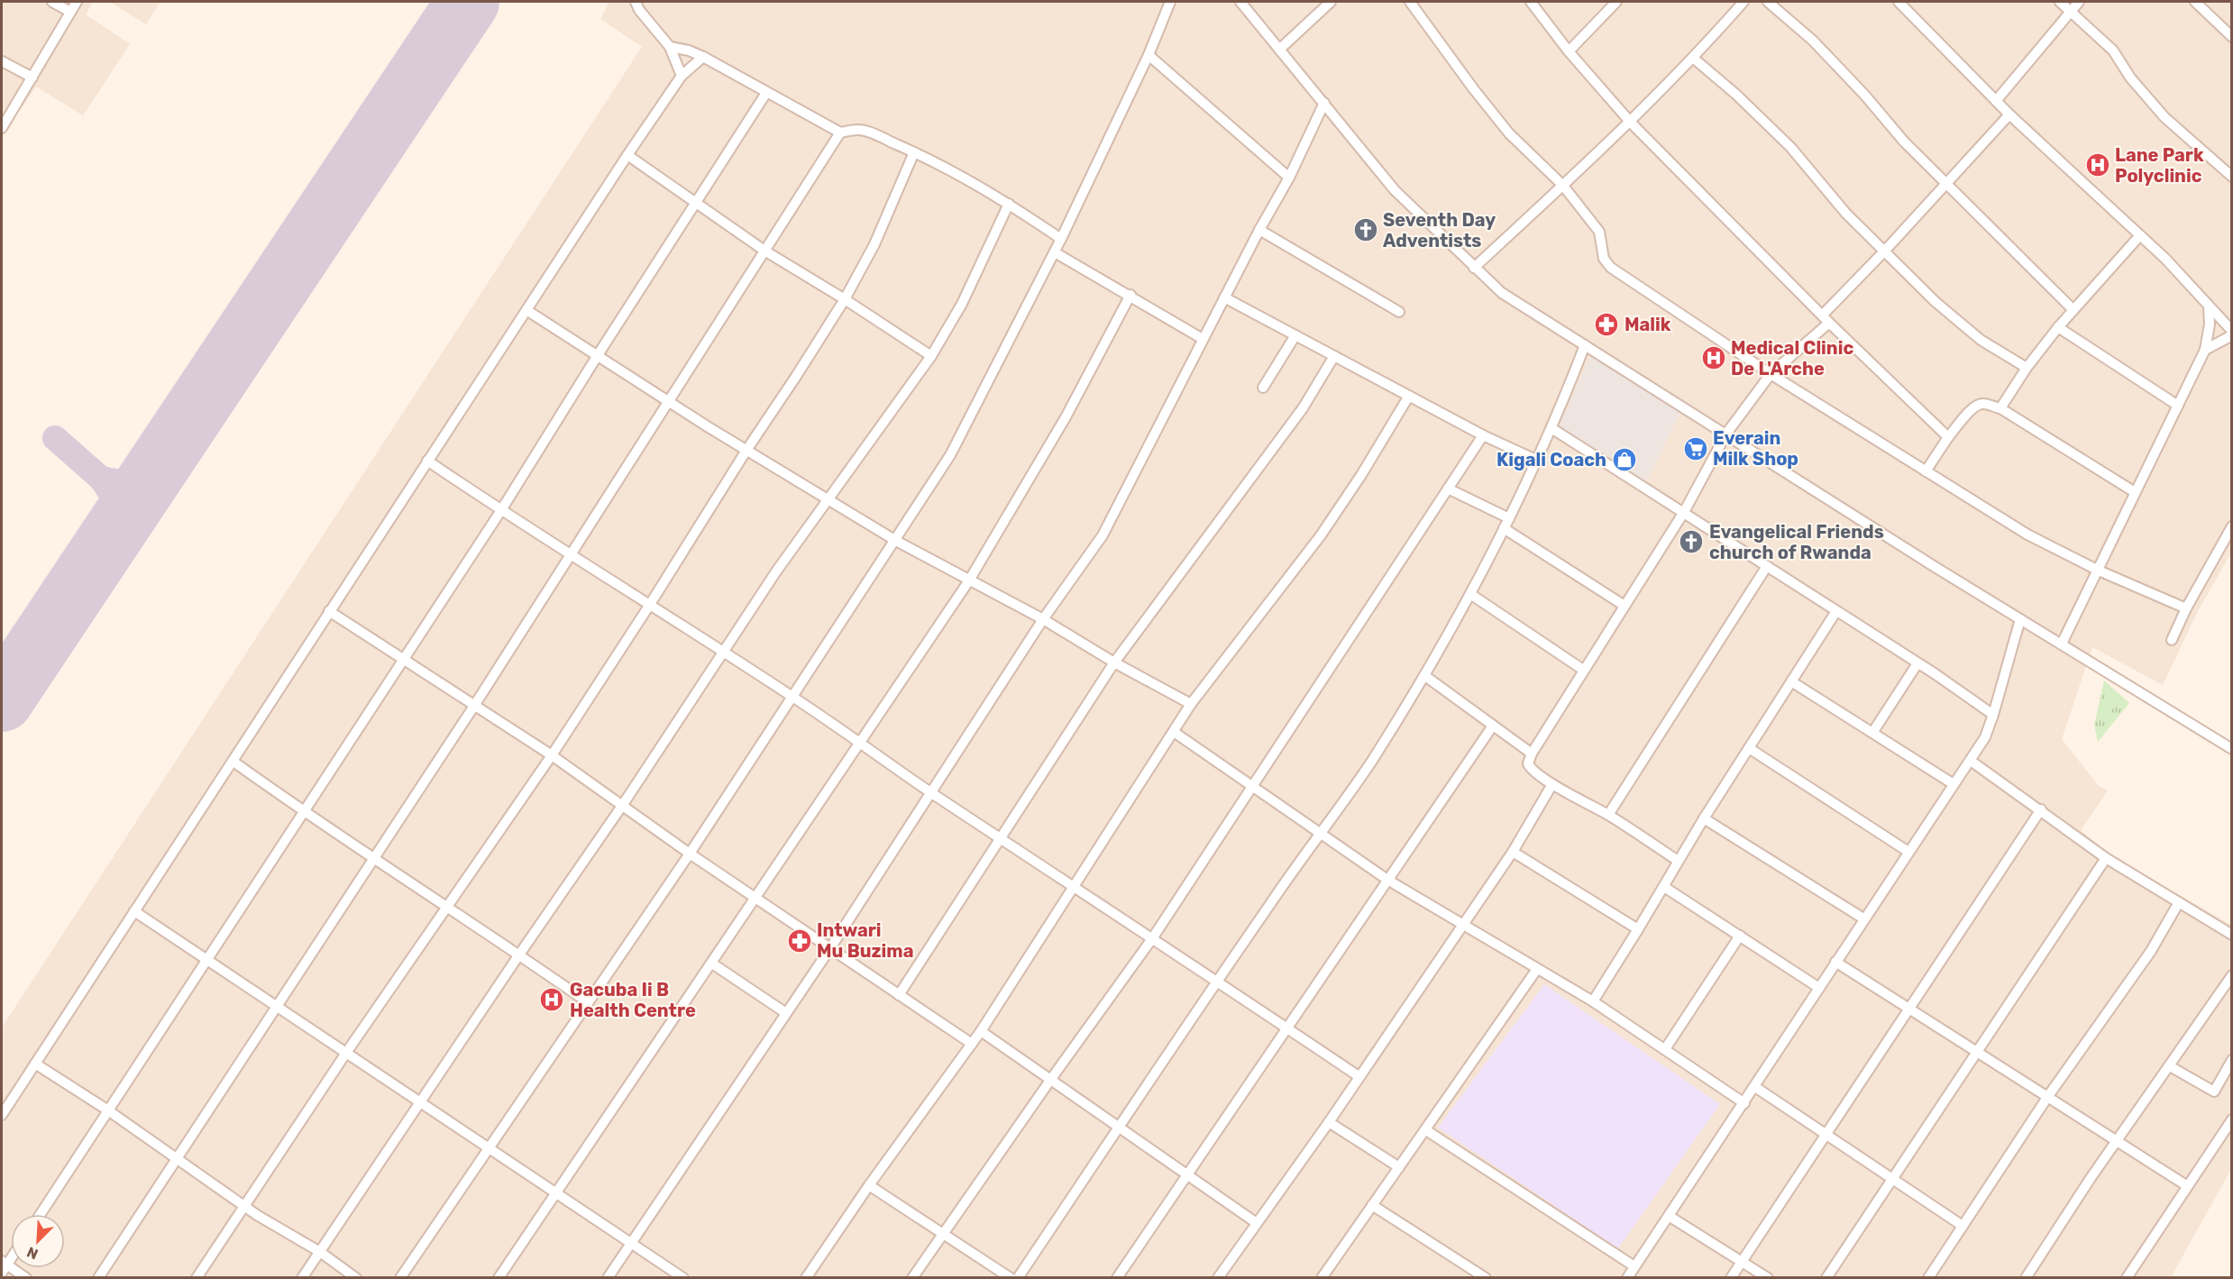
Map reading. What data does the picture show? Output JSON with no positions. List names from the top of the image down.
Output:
{
  "places": {
    "hospital": ["Lane Park Polyclinic", "Medical Clinic De L'Arche", "Gacuba Ii B Health Centre"],
    "church": ["Seventh Day Adventists", "Evangelical Friends church of Rwanda"],
    "pharmacy": ["Malik", "Intwari Mu Buzima"],
    "supermarket": ["Everain Milk Shop"],
    "shop": ["Kigali Coach"]
  },
  "north": "bottom left"
}
